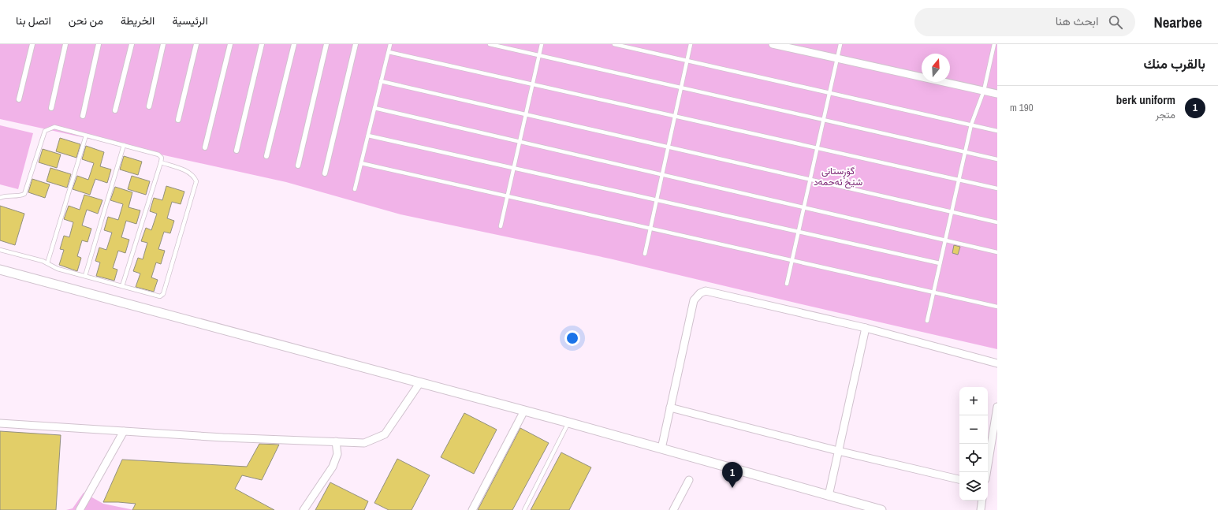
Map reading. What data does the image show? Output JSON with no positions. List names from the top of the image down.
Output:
{
  "parks": ["گۆڕستانی شێخ ئەحمەد"],
  "north": "top",
  "page": {
    "header": "Nearbee",
    "search": "ابحث هنا",
    "nav": [
      "الرئيسية",
      "الخريطة",
      "من نحن",
      "اتصل بنا"
    ],
    "heading": "بالقرب منك",
    "list": [
      {
        "mark": "1",
        "name": "berk uniform",
        "note": "متجر",
        "value": "190 m"
      }
    ],
    "map_buttons": ["+", "−"],
    "pins": "1"
  }
}
